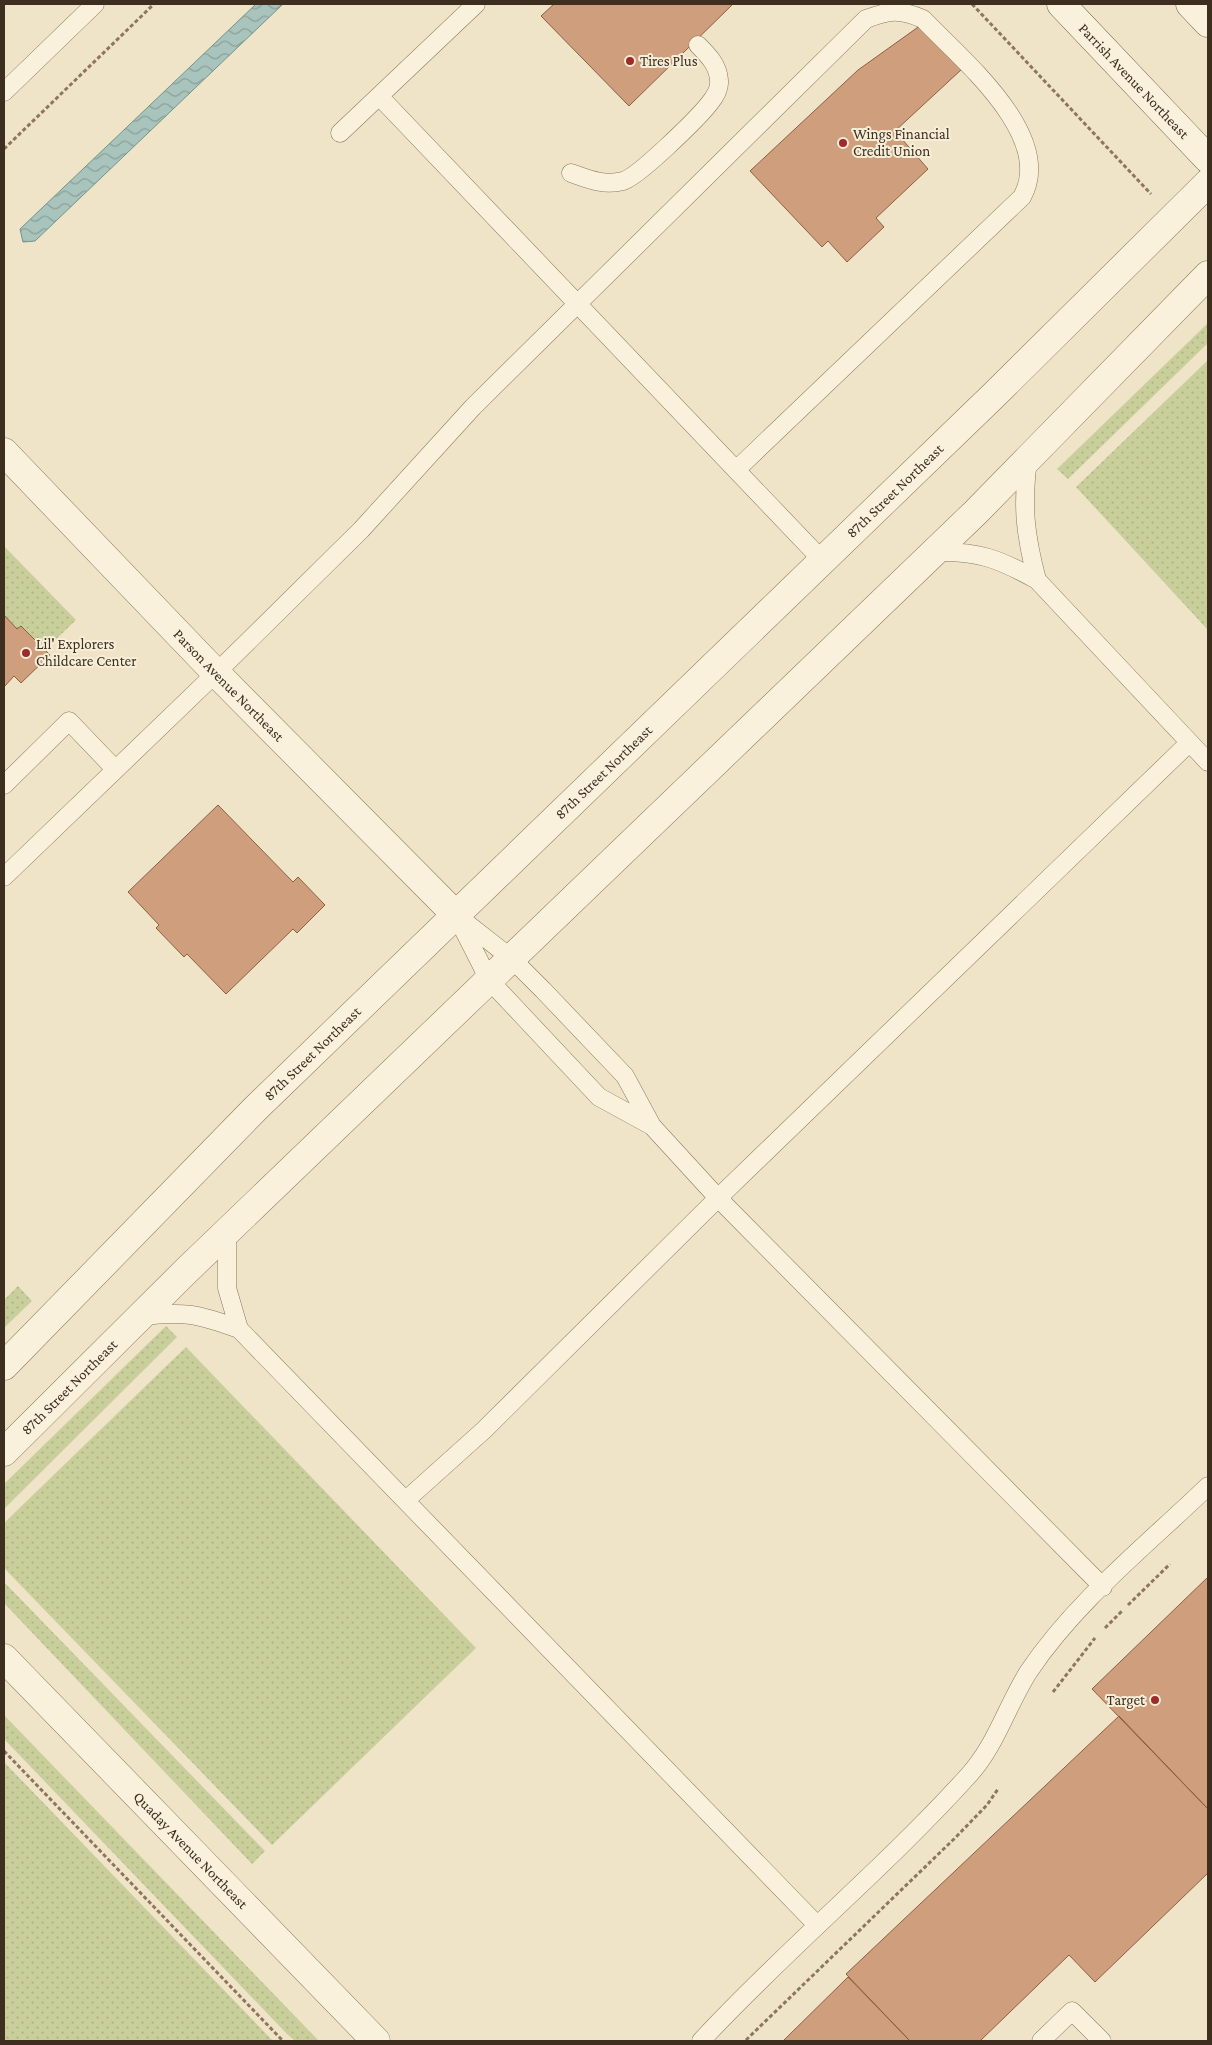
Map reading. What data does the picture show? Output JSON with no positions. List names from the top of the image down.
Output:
{
  "streets": {
    "street": [
      "Parrish Avenue Northeast",
      "87th Street Northeast",
      "Parson Avenue Northeast",
      "Quaday Avenue Northeast"
    ]
  },
  "crossings": [
    ["87th Street Northeast", "Parson Avenue Northeast"]
  ],
  "places": [
    "Tires Plus",
    "Wings Financial Credit Union",
    "Lil' Explorers Childcare Center",
    "Target"
  ]
}
